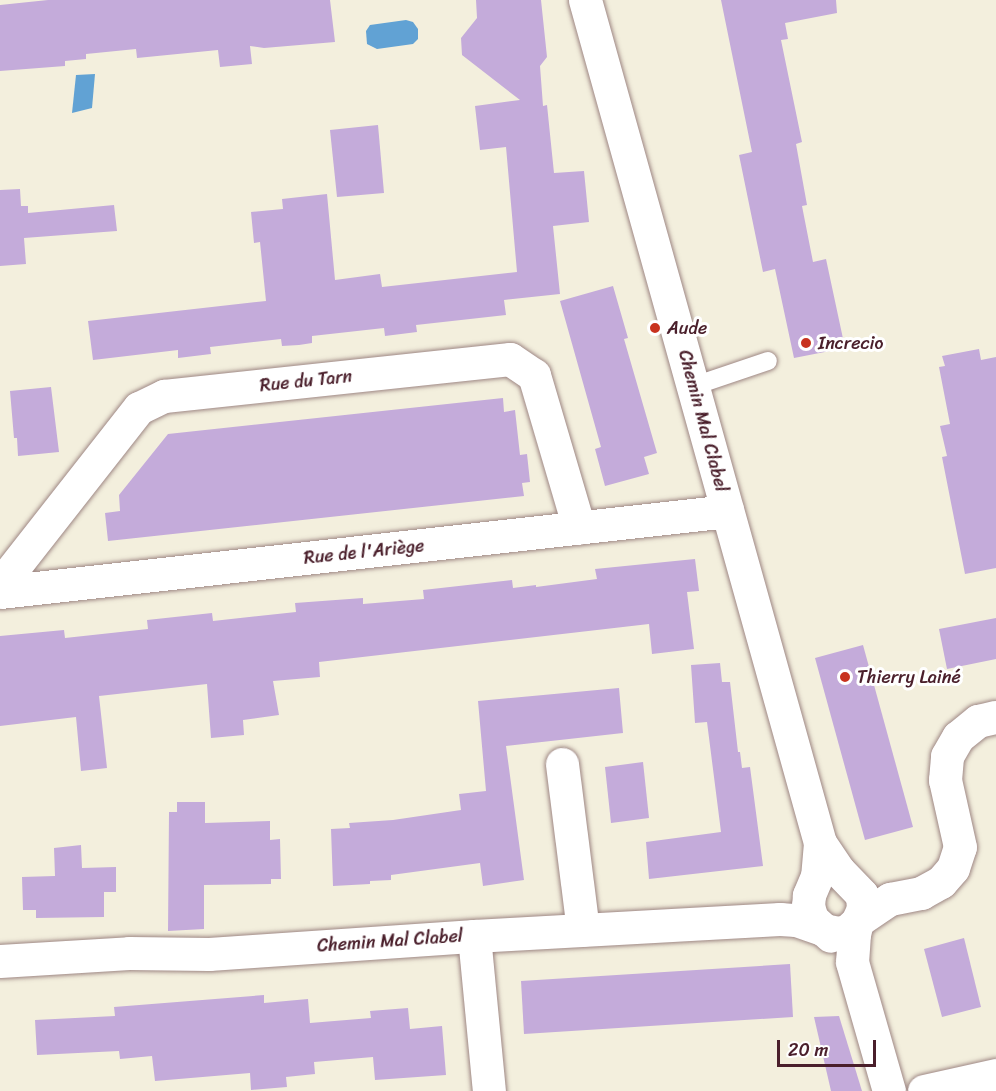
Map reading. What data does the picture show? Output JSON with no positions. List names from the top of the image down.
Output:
{
  "streets": {
    "street": ["Rue du Tarn", "Chemin Mal Clabel", "Rue de l'Ariège"]
  },
  "crossings": [
    ["Rue du Tarn", "Rue de l'Ariège"],
    ["Chemin Mal Clabel", "Rue de l'Ariège"]
  ],
  "places": ["Aude", "Increcio", "Thierry Lainé"],
  "scale_bar": "20 m"
}
